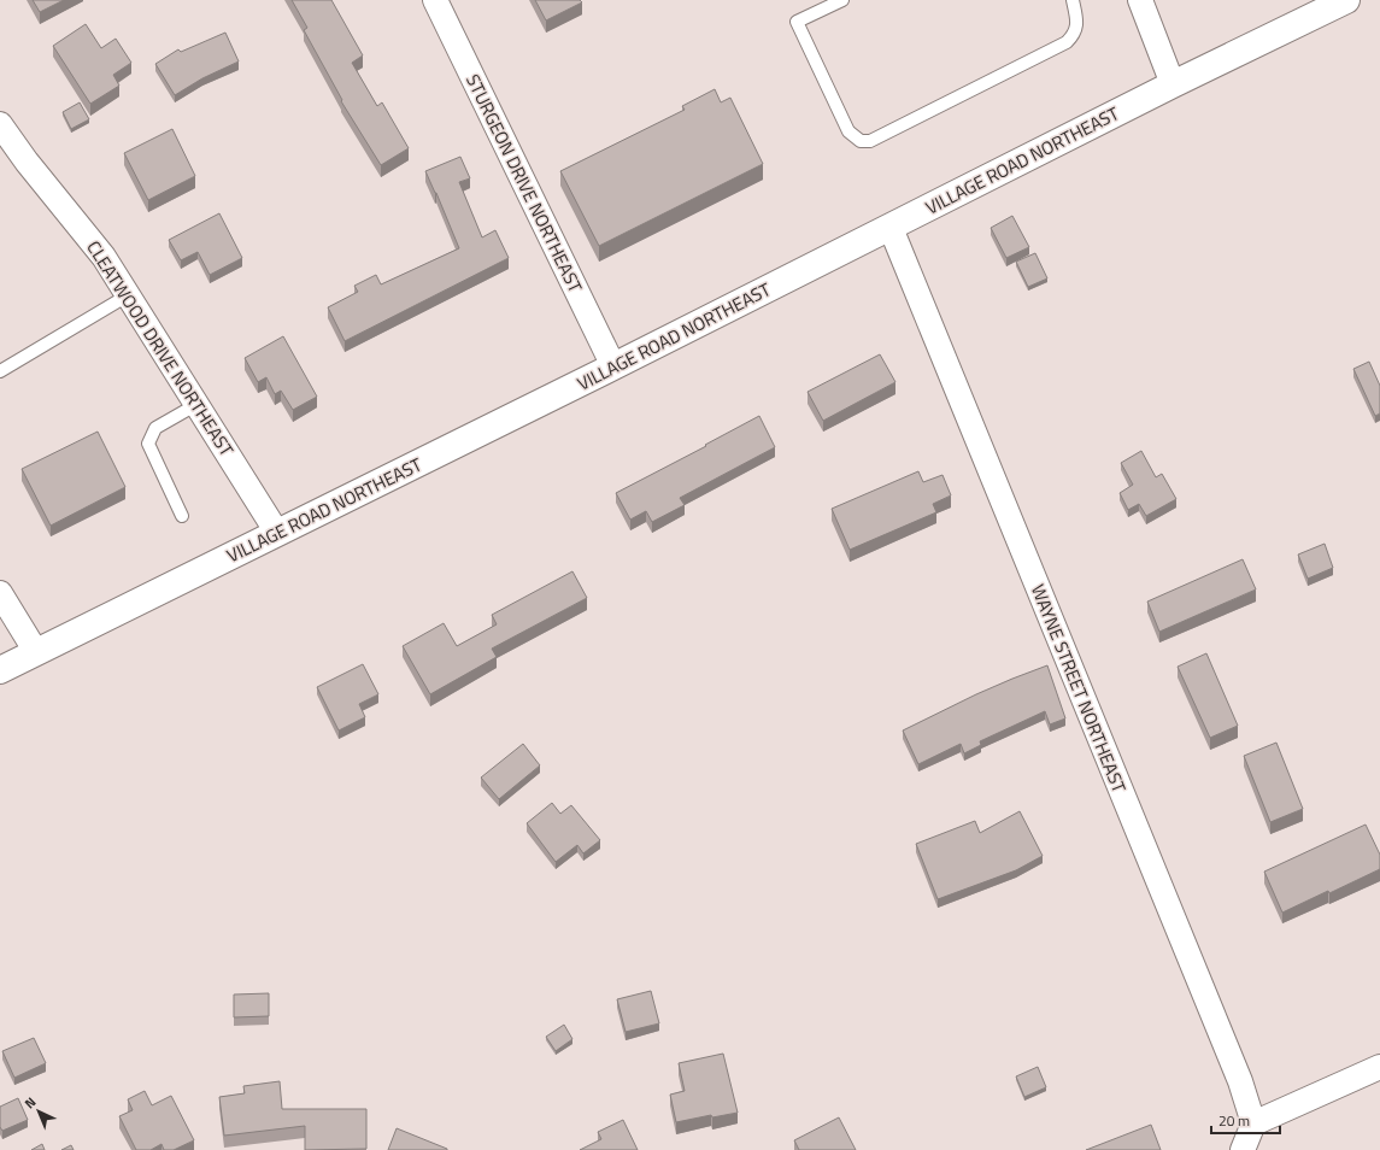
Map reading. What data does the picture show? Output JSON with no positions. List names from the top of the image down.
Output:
{
  "streets": {
    "main road": ["VILLAGE ROAD NORTHEAST"],
    "street": ["STURGEON DRIVE NORTHEAST", "CLEATWOOD DRIVE NORTHEAST", "WAYNE STREET NORTHEAST"]
  },
  "crossings": [
    ["VILLAGE ROAD NORTHEAST", "STURGEON DRIVE NORTHEAST"],
    ["VILLAGE ROAD NORTHEAST", "CLEATWOOD DRIVE NORTHEAST"],
    ["VILLAGE ROAD NORTHEAST", "WAYNE STREET NORTHEAST"]
  ],
  "scale_bar": "20 m",
  "north": "top left"
}
